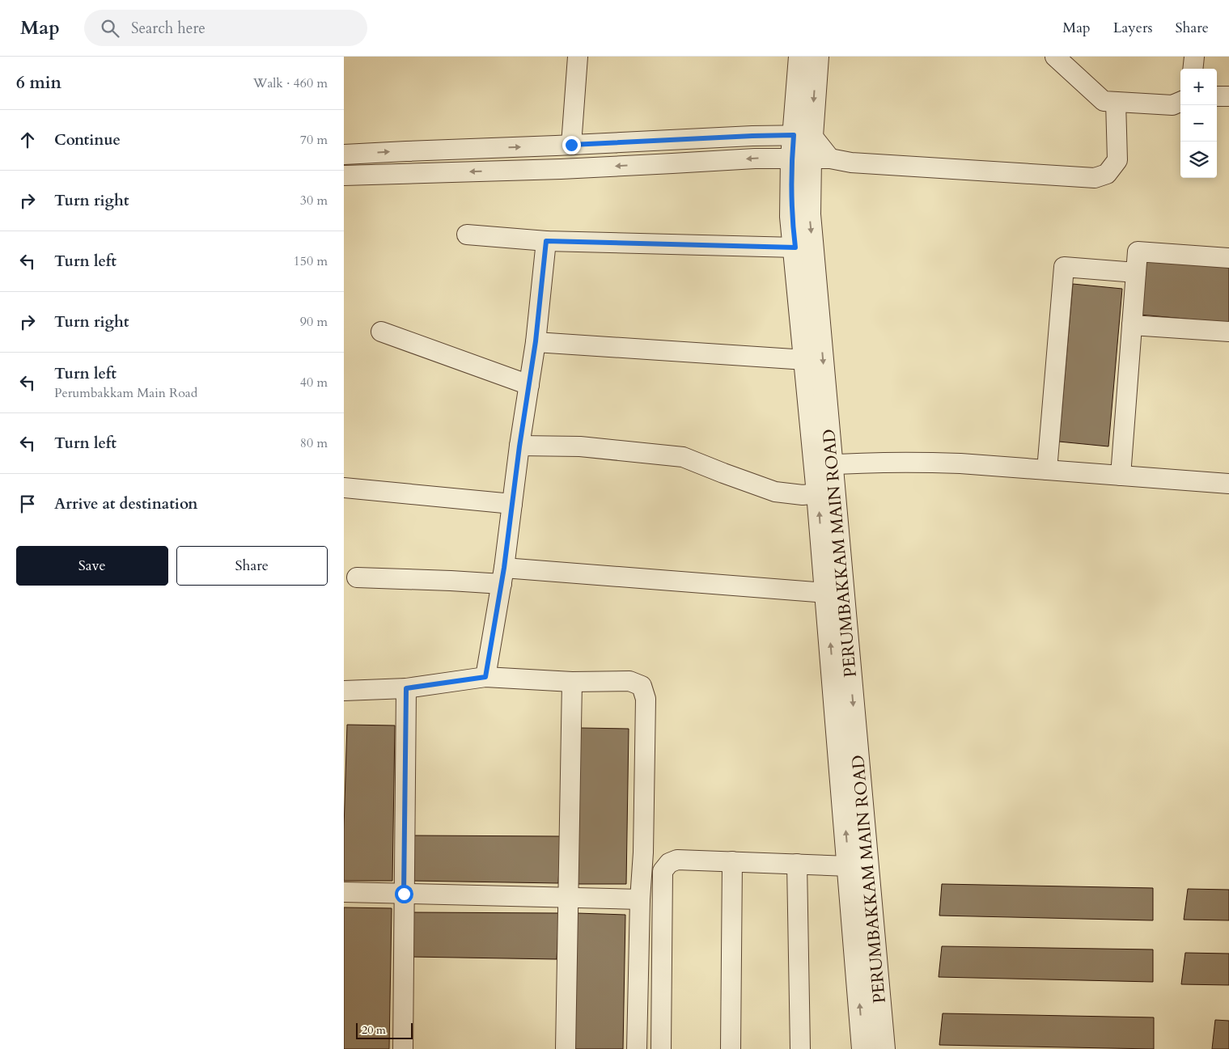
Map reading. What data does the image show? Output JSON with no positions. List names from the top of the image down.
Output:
{
  "streets": {
    "street": ["PERUMBAKKAM MAIN ROAD"]
  },
  "scale_bar": "20 m",
  "page": {
    "header": "Map",
    "search": "Search here",
    "nav": ["Map", "Layers", "Share"],
    "heading": ["6 min", "Walk · 460 m"],
    "map_buttons": ["+", "−"],
    "list": [
      ["Continue", "70 m"],
      ["Turn right", "30 m"],
      ["Turn left", "150 m"],
      ["Turn right", "90 m"],
      ["Turn left", "Perumbakkam Main Road", "40 m"],
      ["Turn left", "80 m"],
      "Arrive at destination"
    ],
    "buttons": ["Save", "Share"],
    "scale": "20 m"
  }
}
